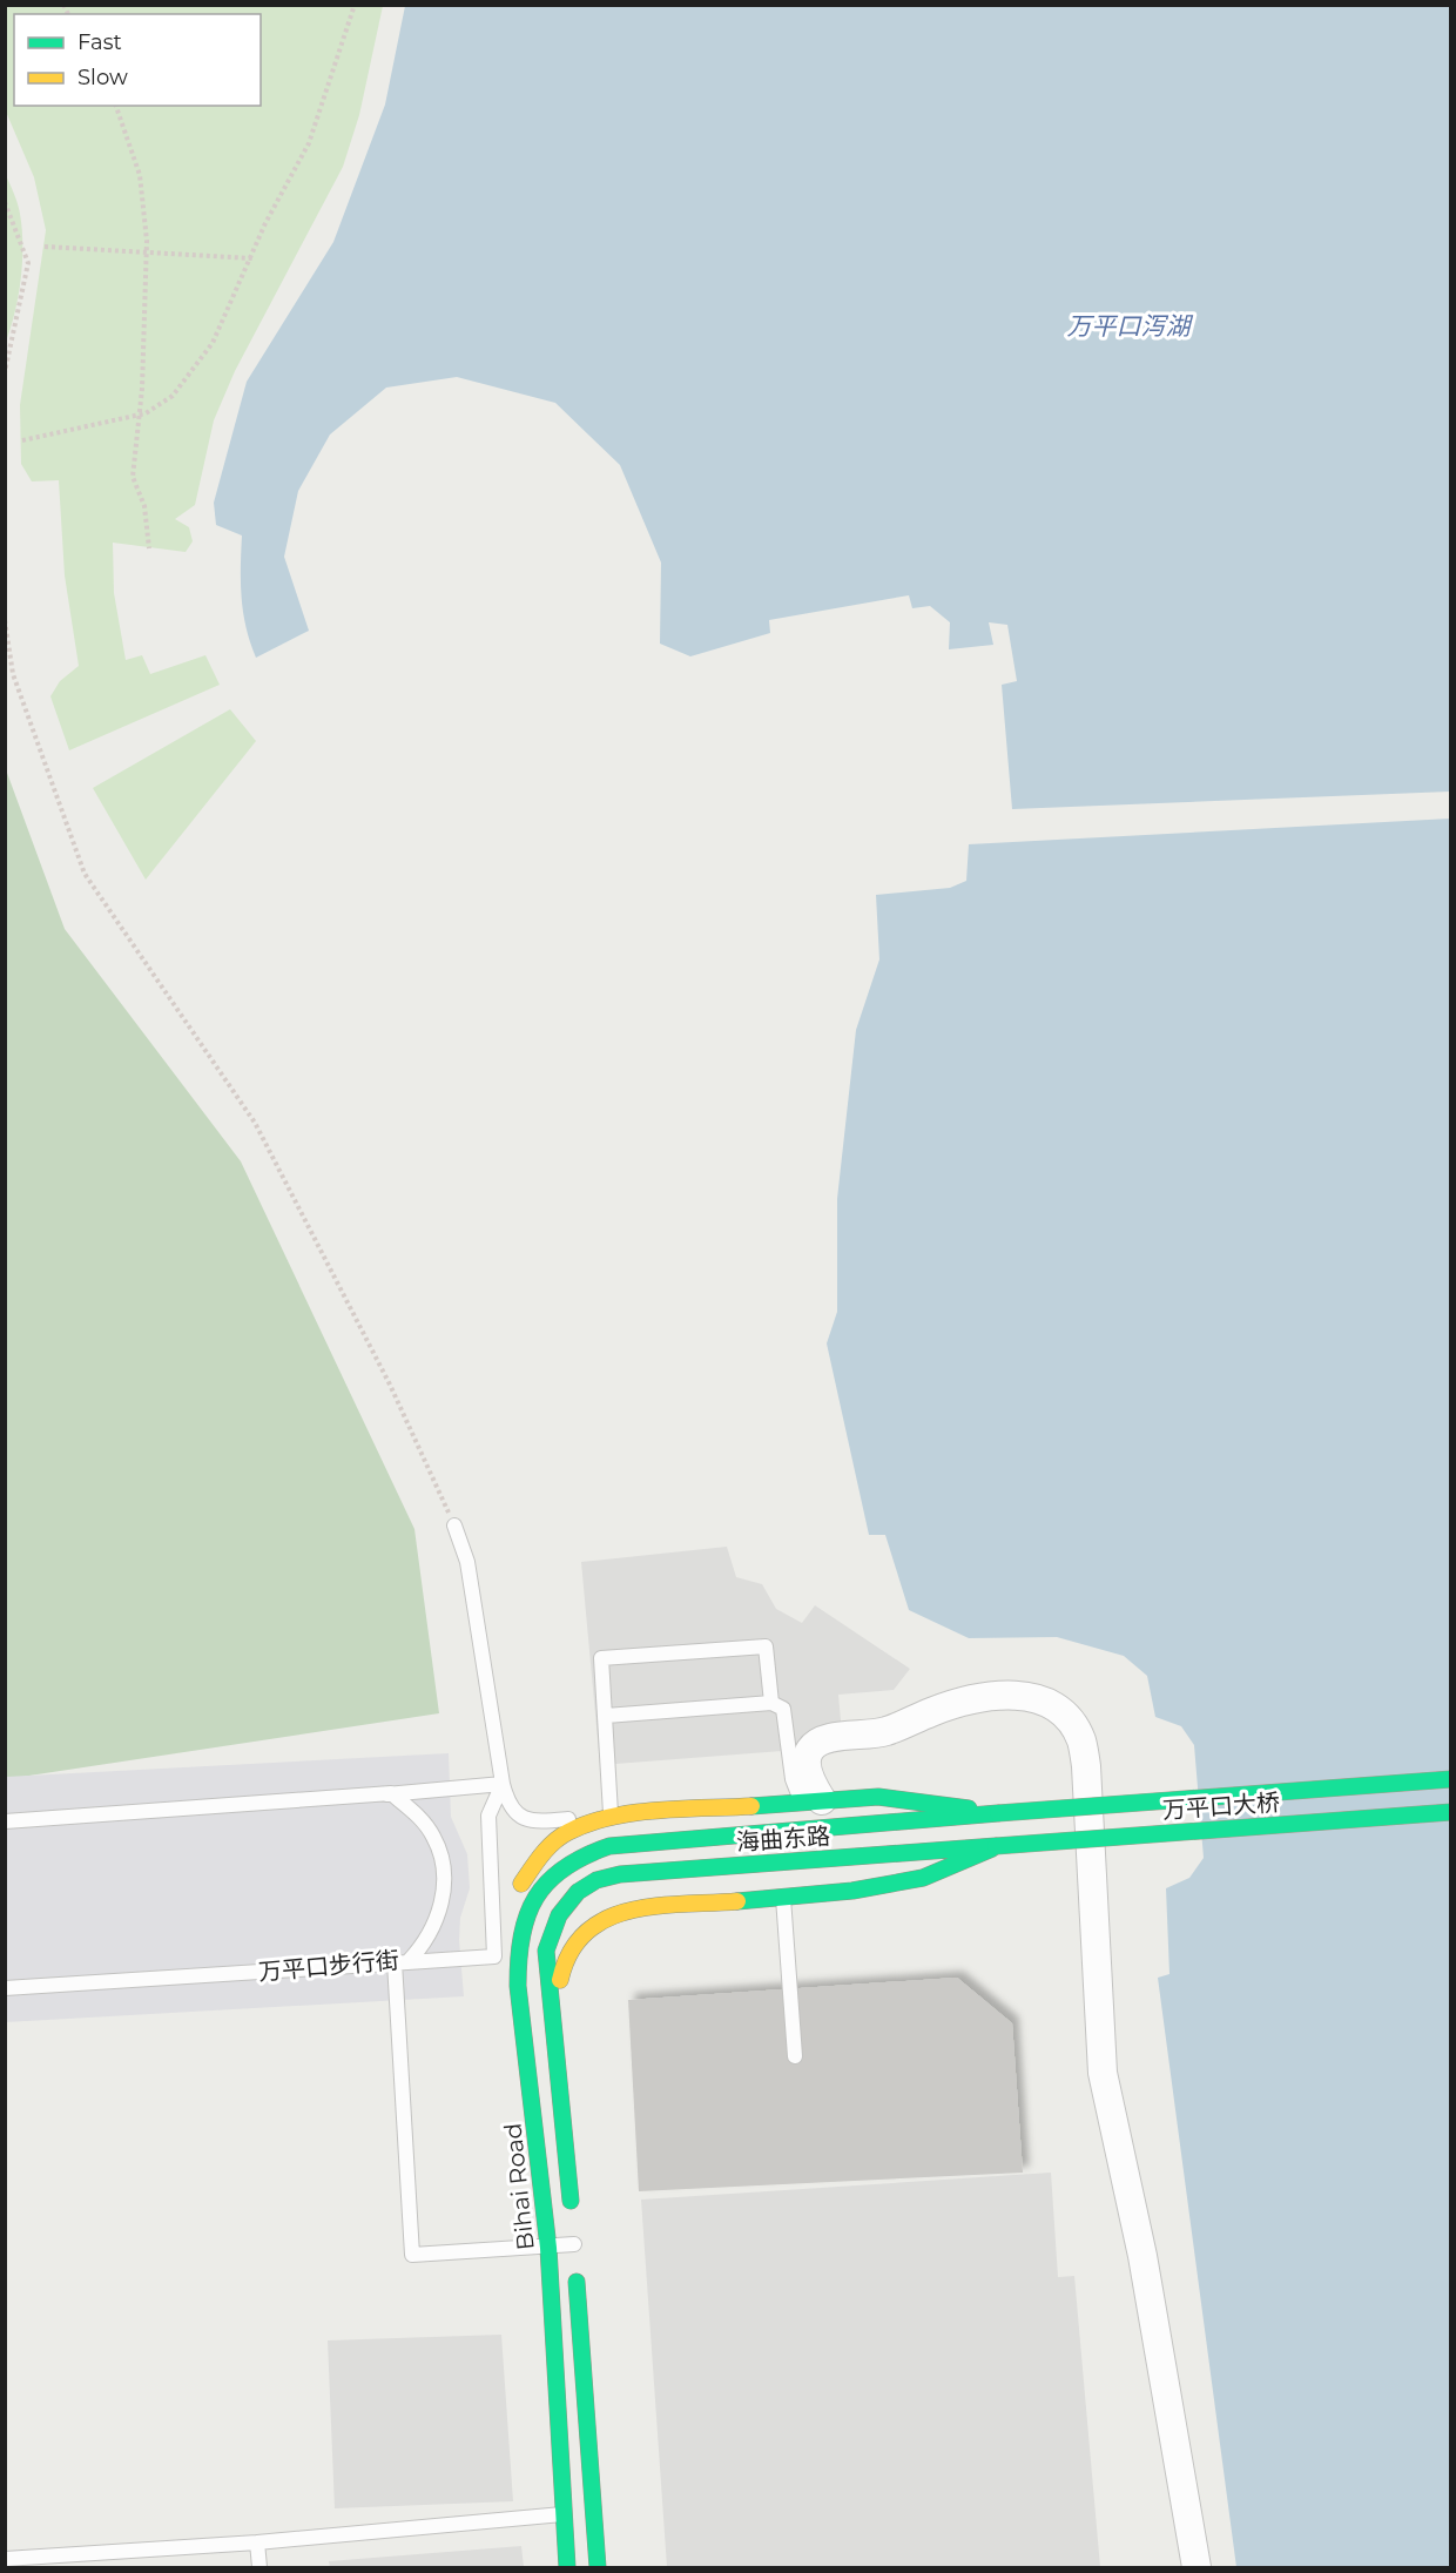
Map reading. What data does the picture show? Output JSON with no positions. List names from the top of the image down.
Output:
{
  "streets": {
    "main road": ["万平口大桥", "海曲东路", "Bihai Road"],
    "lane": ["万平口步行街"]
  },
  "crossings": [
    ["万平口大桥", "海曲东路"],
    ["海曲东路", "Bihai Road"]
  ],
  "water": ["万平口泻湖"],
  "legend": ["Fast", "Slow"]
}
